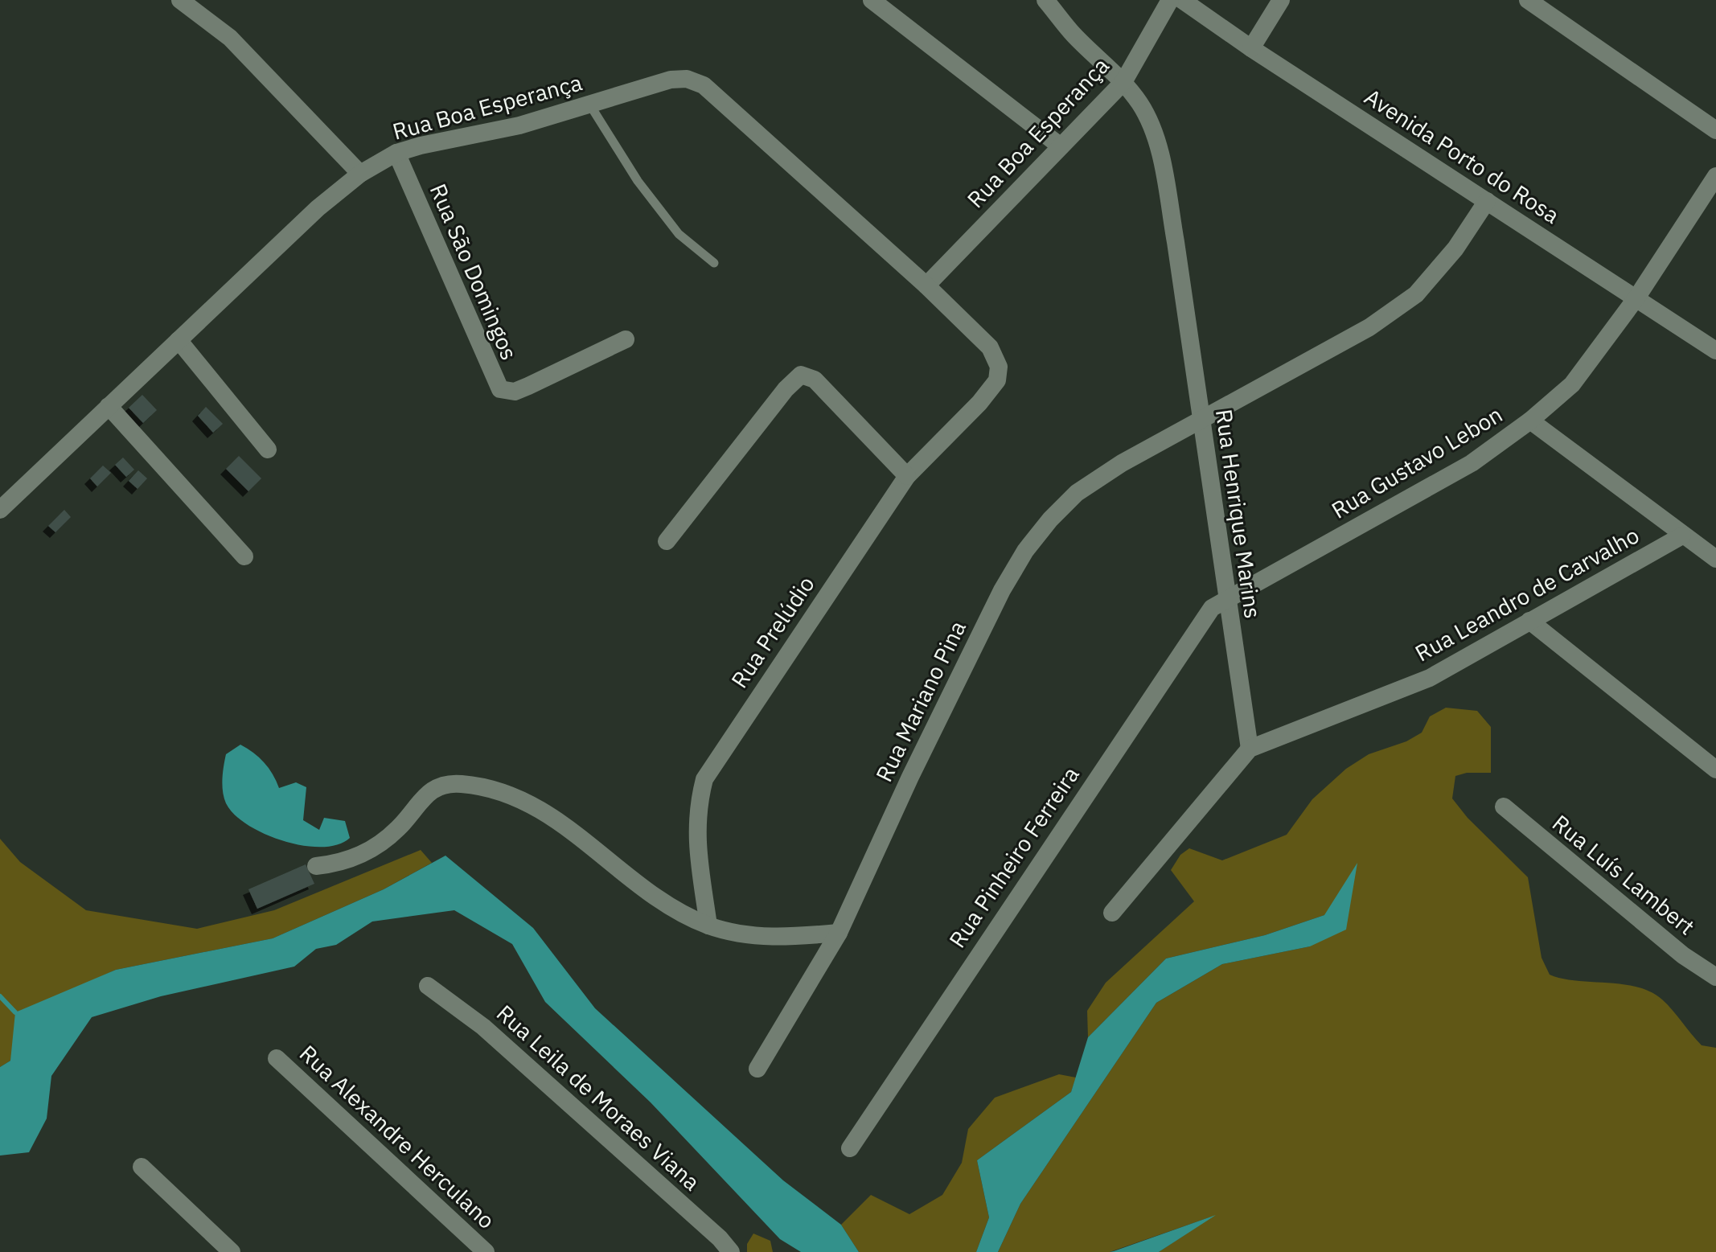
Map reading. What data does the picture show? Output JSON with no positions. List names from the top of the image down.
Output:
{
  "streets": {
    "street": [
      "Rua Boa Esperança",
      "Avenida Porto do Rosa",
      "Rua São Domingos",
      "Rua Gustavo Lebon",
      "Rua Henrique Marins",
      "Rua Leandro de Carvalho",
      "Rua Prelúdio",
      "Rua Mariano Pina",
      "Rua Pinheiro Ferreira",
      "Rua Luís Lambert",
      "Rua Leila de Moraes Viana",
      "Rua Alexandre Herculano"
    ]
  },
  "crossings": [
    ["Rua Boa Esperança", "Rua São Domingos"],
    ["Rua Boa Esperança", "Rua Henrique Marins"],
    ["Rua Boa Esperança", "Rua Prelúdio"],
    ["Avenida Porto do Rosa", "Rua Gustavo Lebon"],
    ["Avenida Porto do Rosa", "Rua Mariano Pina"],
    ["Rua Gustavo Lebon", "Rua Henrique Marins"],
    ["Rua Gustavo Lebon", "Rua Pinheiro Ferreira"],
    ["Rua Henrique Marins", "Rua Leandro de Carvalho"],
    ["Rua Henrique Marins", "Rua Mariano Pina"],
    ["Rua Henrique Marins", "Rua Pinheiro Ferreira"]
  ]
}
